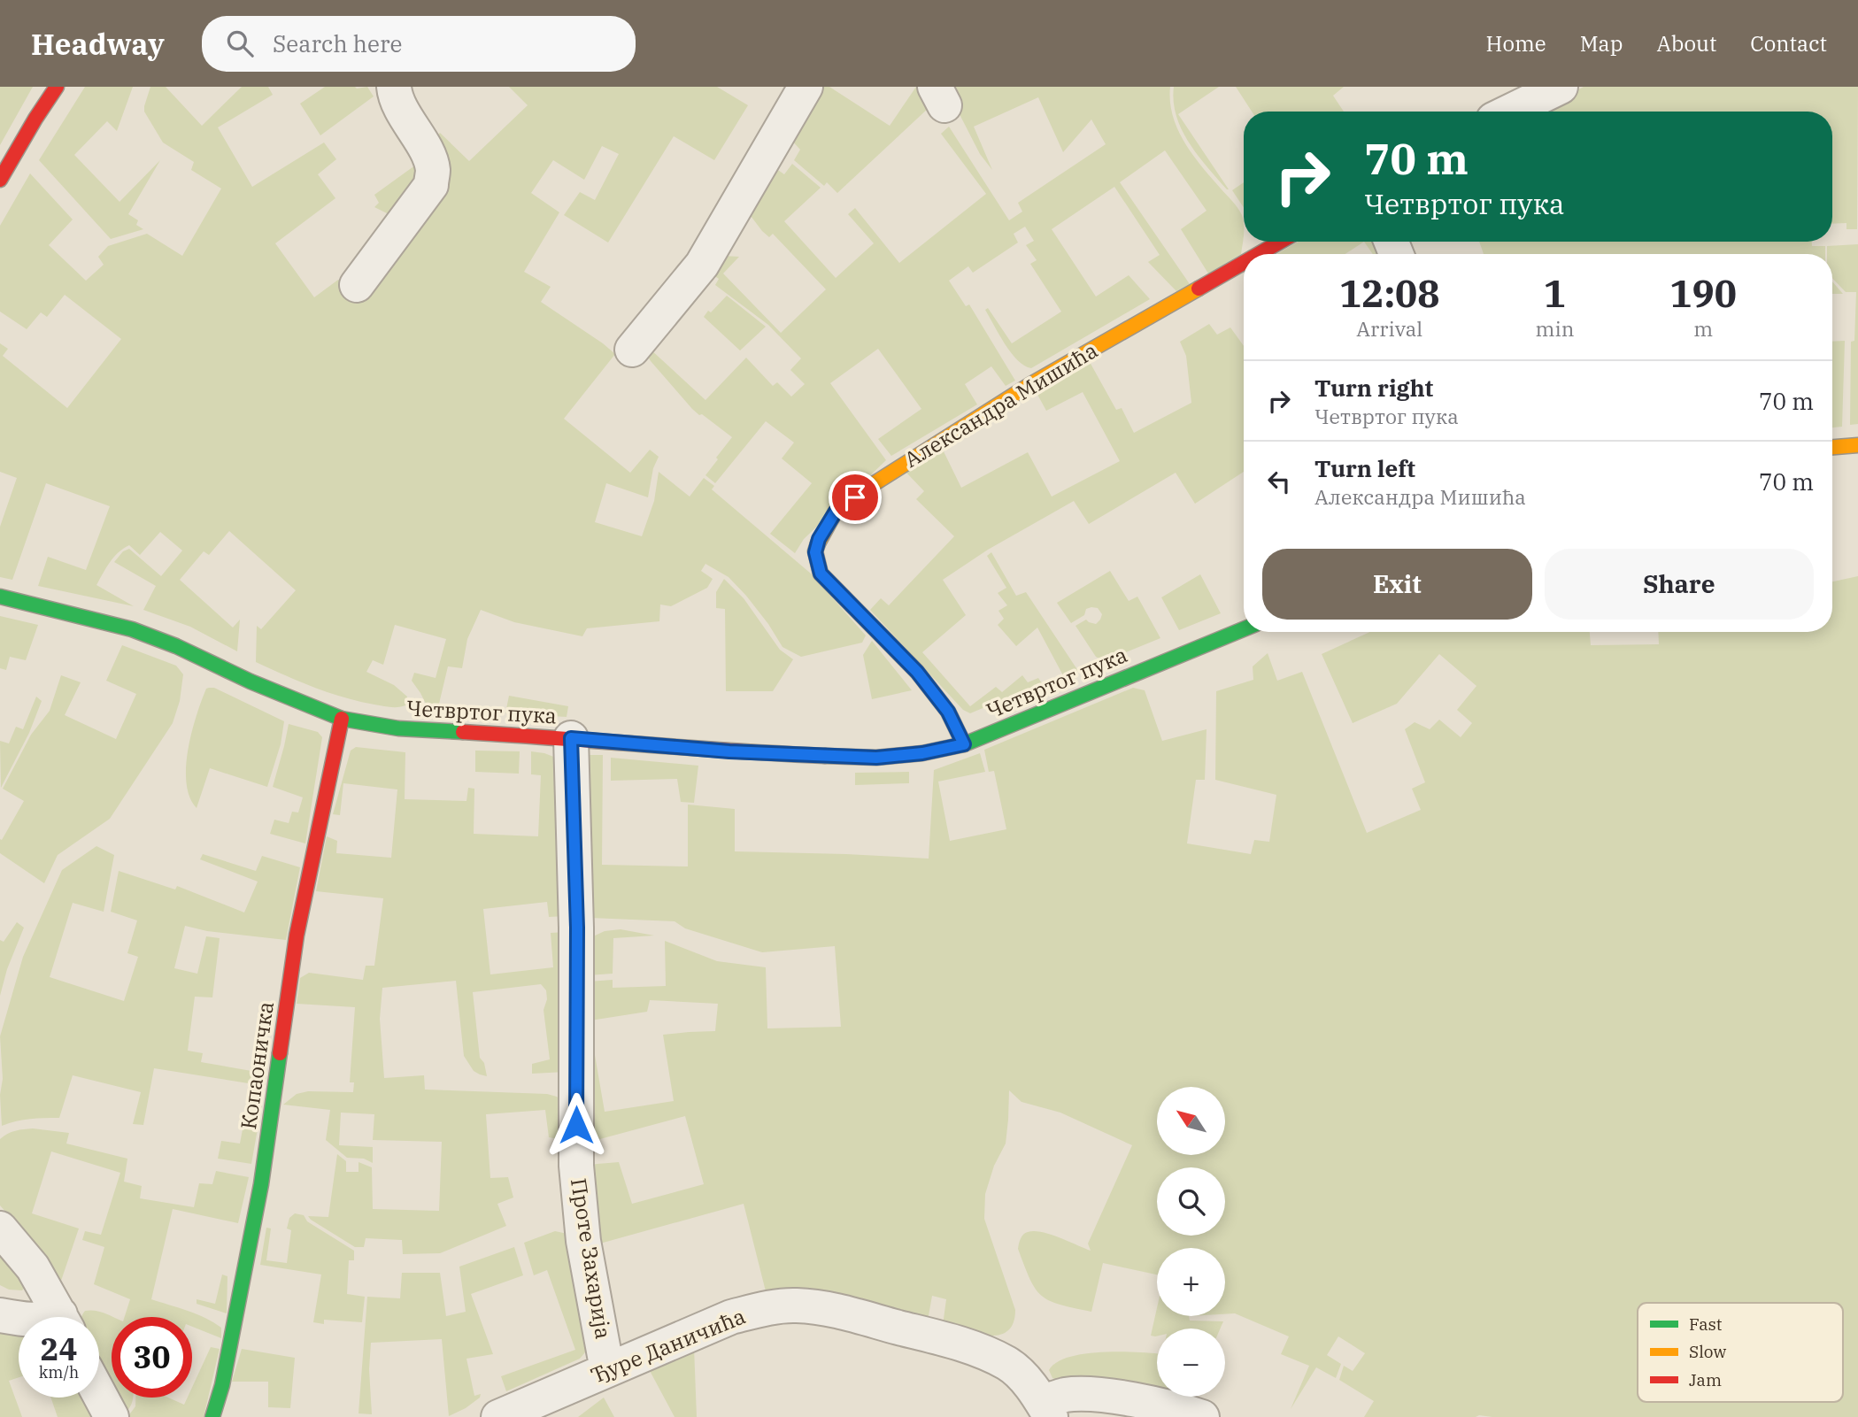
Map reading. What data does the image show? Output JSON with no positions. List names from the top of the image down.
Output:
{
  "streets": {
    "street": [
      "Александра Мишића",
      "Четвртог пука",
      "Копаоничка",
      "Проте Захарија",
      "Ђуре Даничића"
    ]
  },
  "crossings": [
    ["Александра Мишића", "Четвртог пука"],
    ["Четвртог пука", "Копаоничка"],
    ["Четвртог пука", "Проте Захарија"],
    ["Проте Захарија", "Ђуре Даничића"]
  ],
  "legend": ["Fast", "Slow", "Jam"],
  "north": "top left",
  "page": {
    "header": "Headway",
    "search": "Search here",
    "nav": [
      "Home",
      "Map",
      "About",
      "Contact"
    ],
    "turn": ["70 m", "Четвртог пука"],
    "eta": [
      "12:08",
      "Arrival",
      "1",
      "min",
      "190",
      "m"
    ],
    "list": [
      {
        "name": "Turn right",
        "note": "Четвртог пука",
        "value": "70 m"
      },
      {
        "name": "Turn left",
        "note": "Александра Мишића",
        "value": "70 m"
      }
    ],
    "buttons": ["Exit", "Share"],
    "map_buttons": ["+", "−"],
    "speed": "24 km/h",
    "limit": "30"
  }
}
